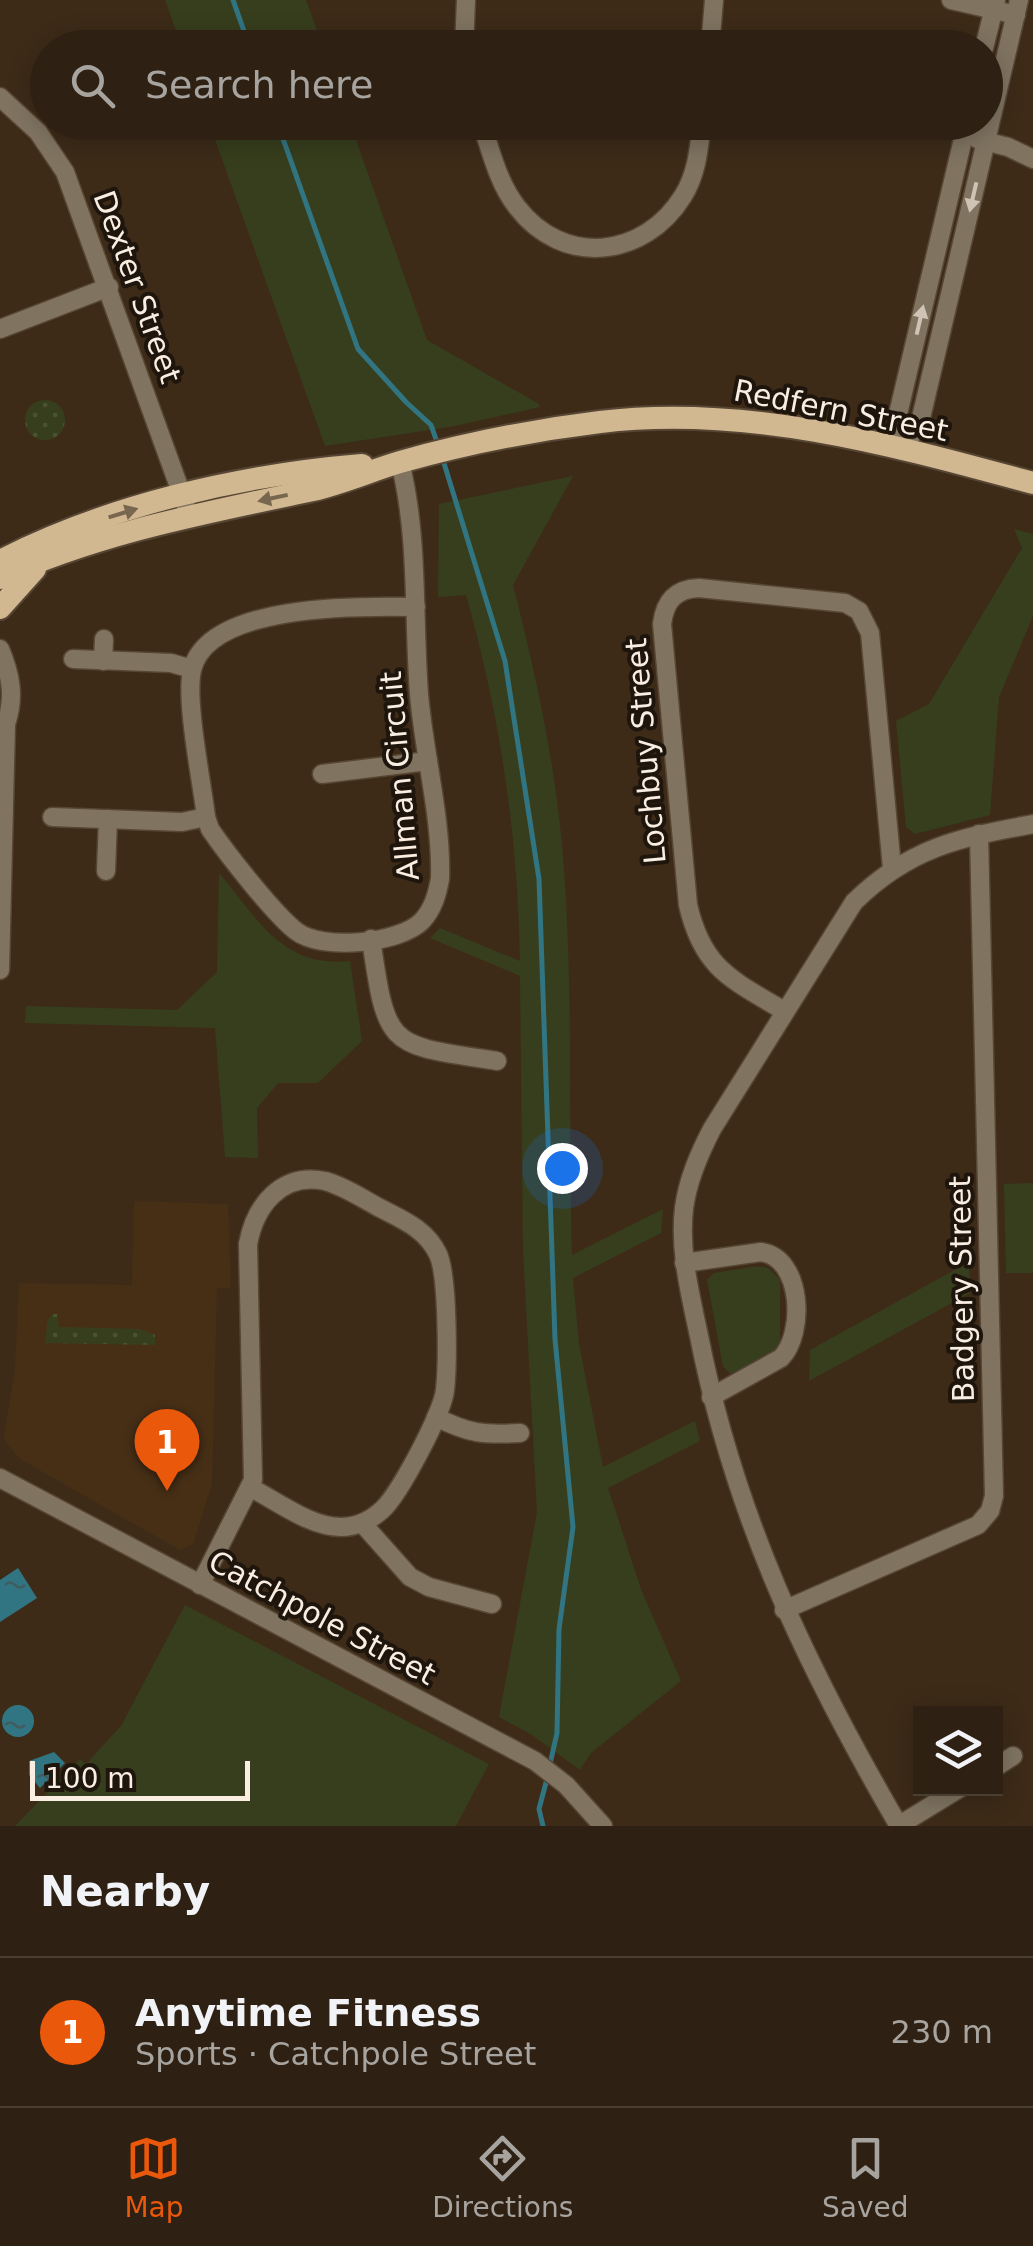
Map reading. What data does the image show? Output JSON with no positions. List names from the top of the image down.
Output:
{
  "streets": {
    "main road": ["Redfern Street"],
    "street": [
      "Dexter Street",
      "Lochbuy Street",
      "Allman Circuit",
      "Badgery Street",
      "Catchpole Street"
    ]
  },
  "crossings": [
    ["Dexter Street", "Redfern Street"],
    ["Redfern Street", "Allman Circuit"]
  ],
  "scale_bar": "100 m",
  "page": {
    "search": "Search here",
    "pins": "1",
    "scale": "100 m",
    "heading": "Nearby",
    "list": [
      {
        "mark": "1",
        "name": "Anytime Fitness",
        "note": "Sports · Catchpole Street",
        "value": "230 m"
      }
    ],
    "nav": ["Map", "Directions", "Saved"]
  }
}
